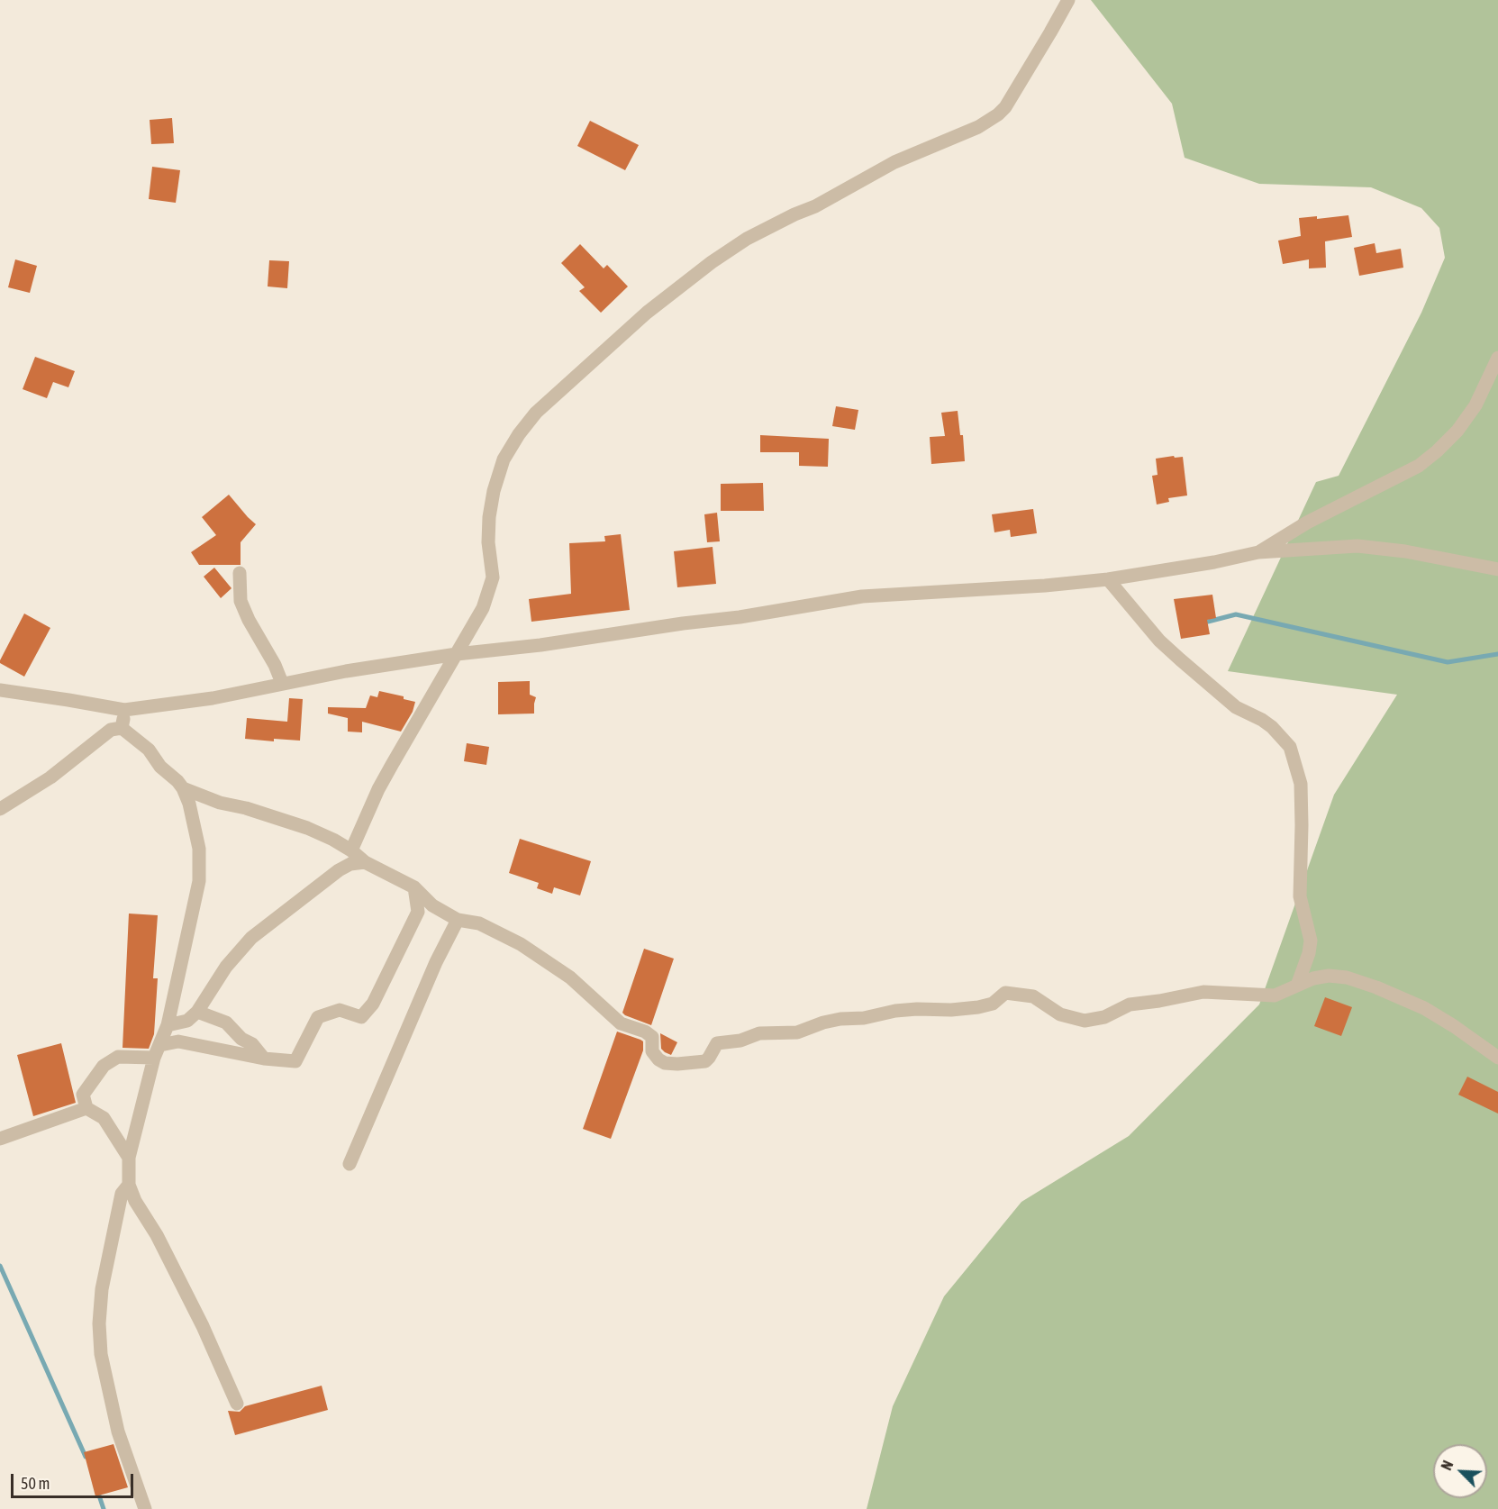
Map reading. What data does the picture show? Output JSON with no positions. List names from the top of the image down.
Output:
{
  "scale_bar": "50 m",
  "north": "top left"
}
